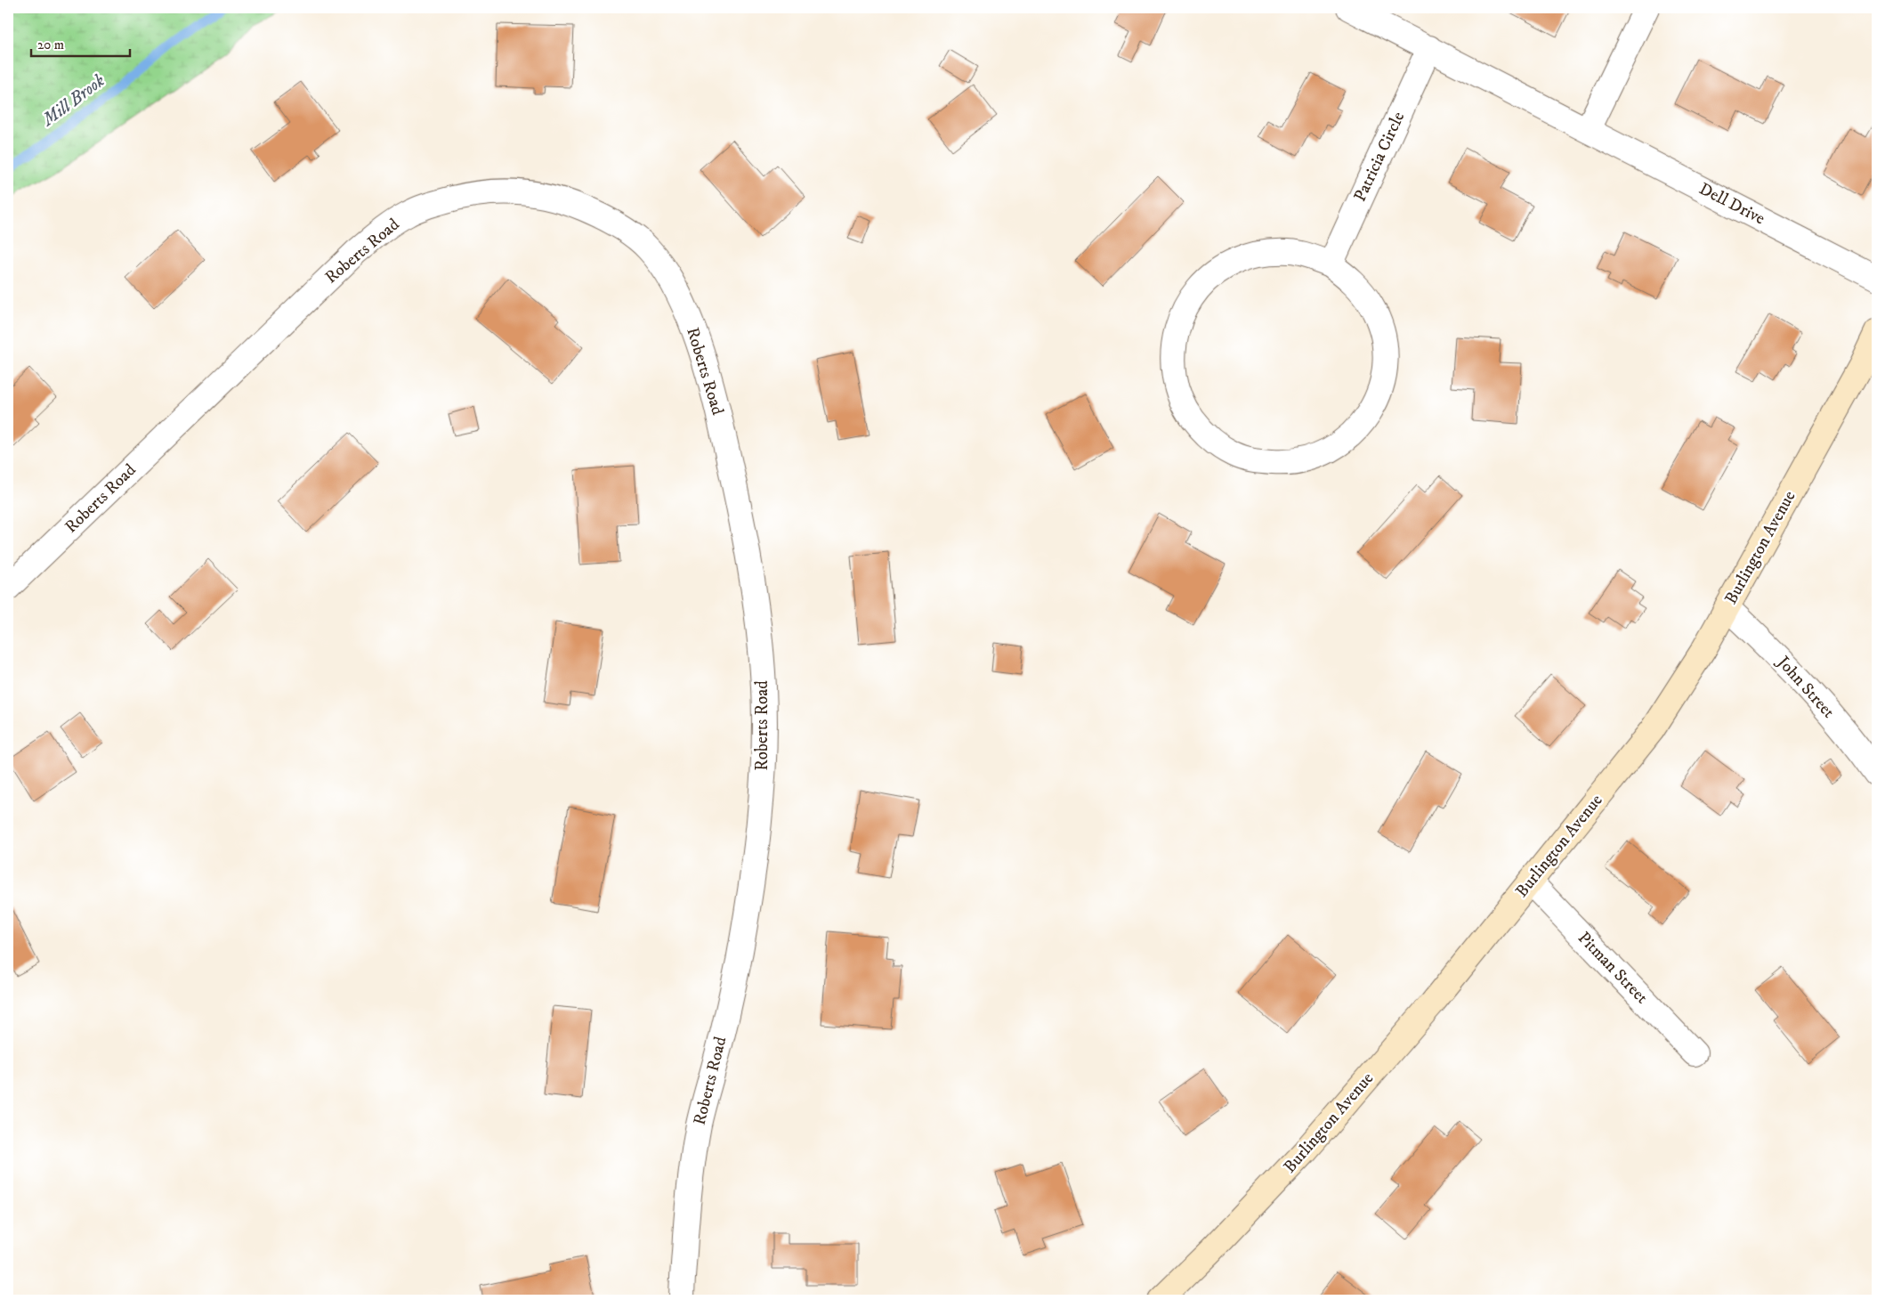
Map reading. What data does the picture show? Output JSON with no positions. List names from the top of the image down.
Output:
{
  "streets": {
    "main road": ["Burlington Avenue"],
    "street": [
      "Patricia Circle",
      "Dell Drive",
      "Roberts Road",
      "John Street",
      "Pitman Street"
    ]
  },
  "crossings": [
    ["Patricia Circle", "Dell Drive"],
    ["Burlington Avenue", "John Street"],
    ["Burlington Avenue", "Pitman Street"]
  ],
  "water": ["Mill Brook"],
  "scale_bar": "20 m"
}
